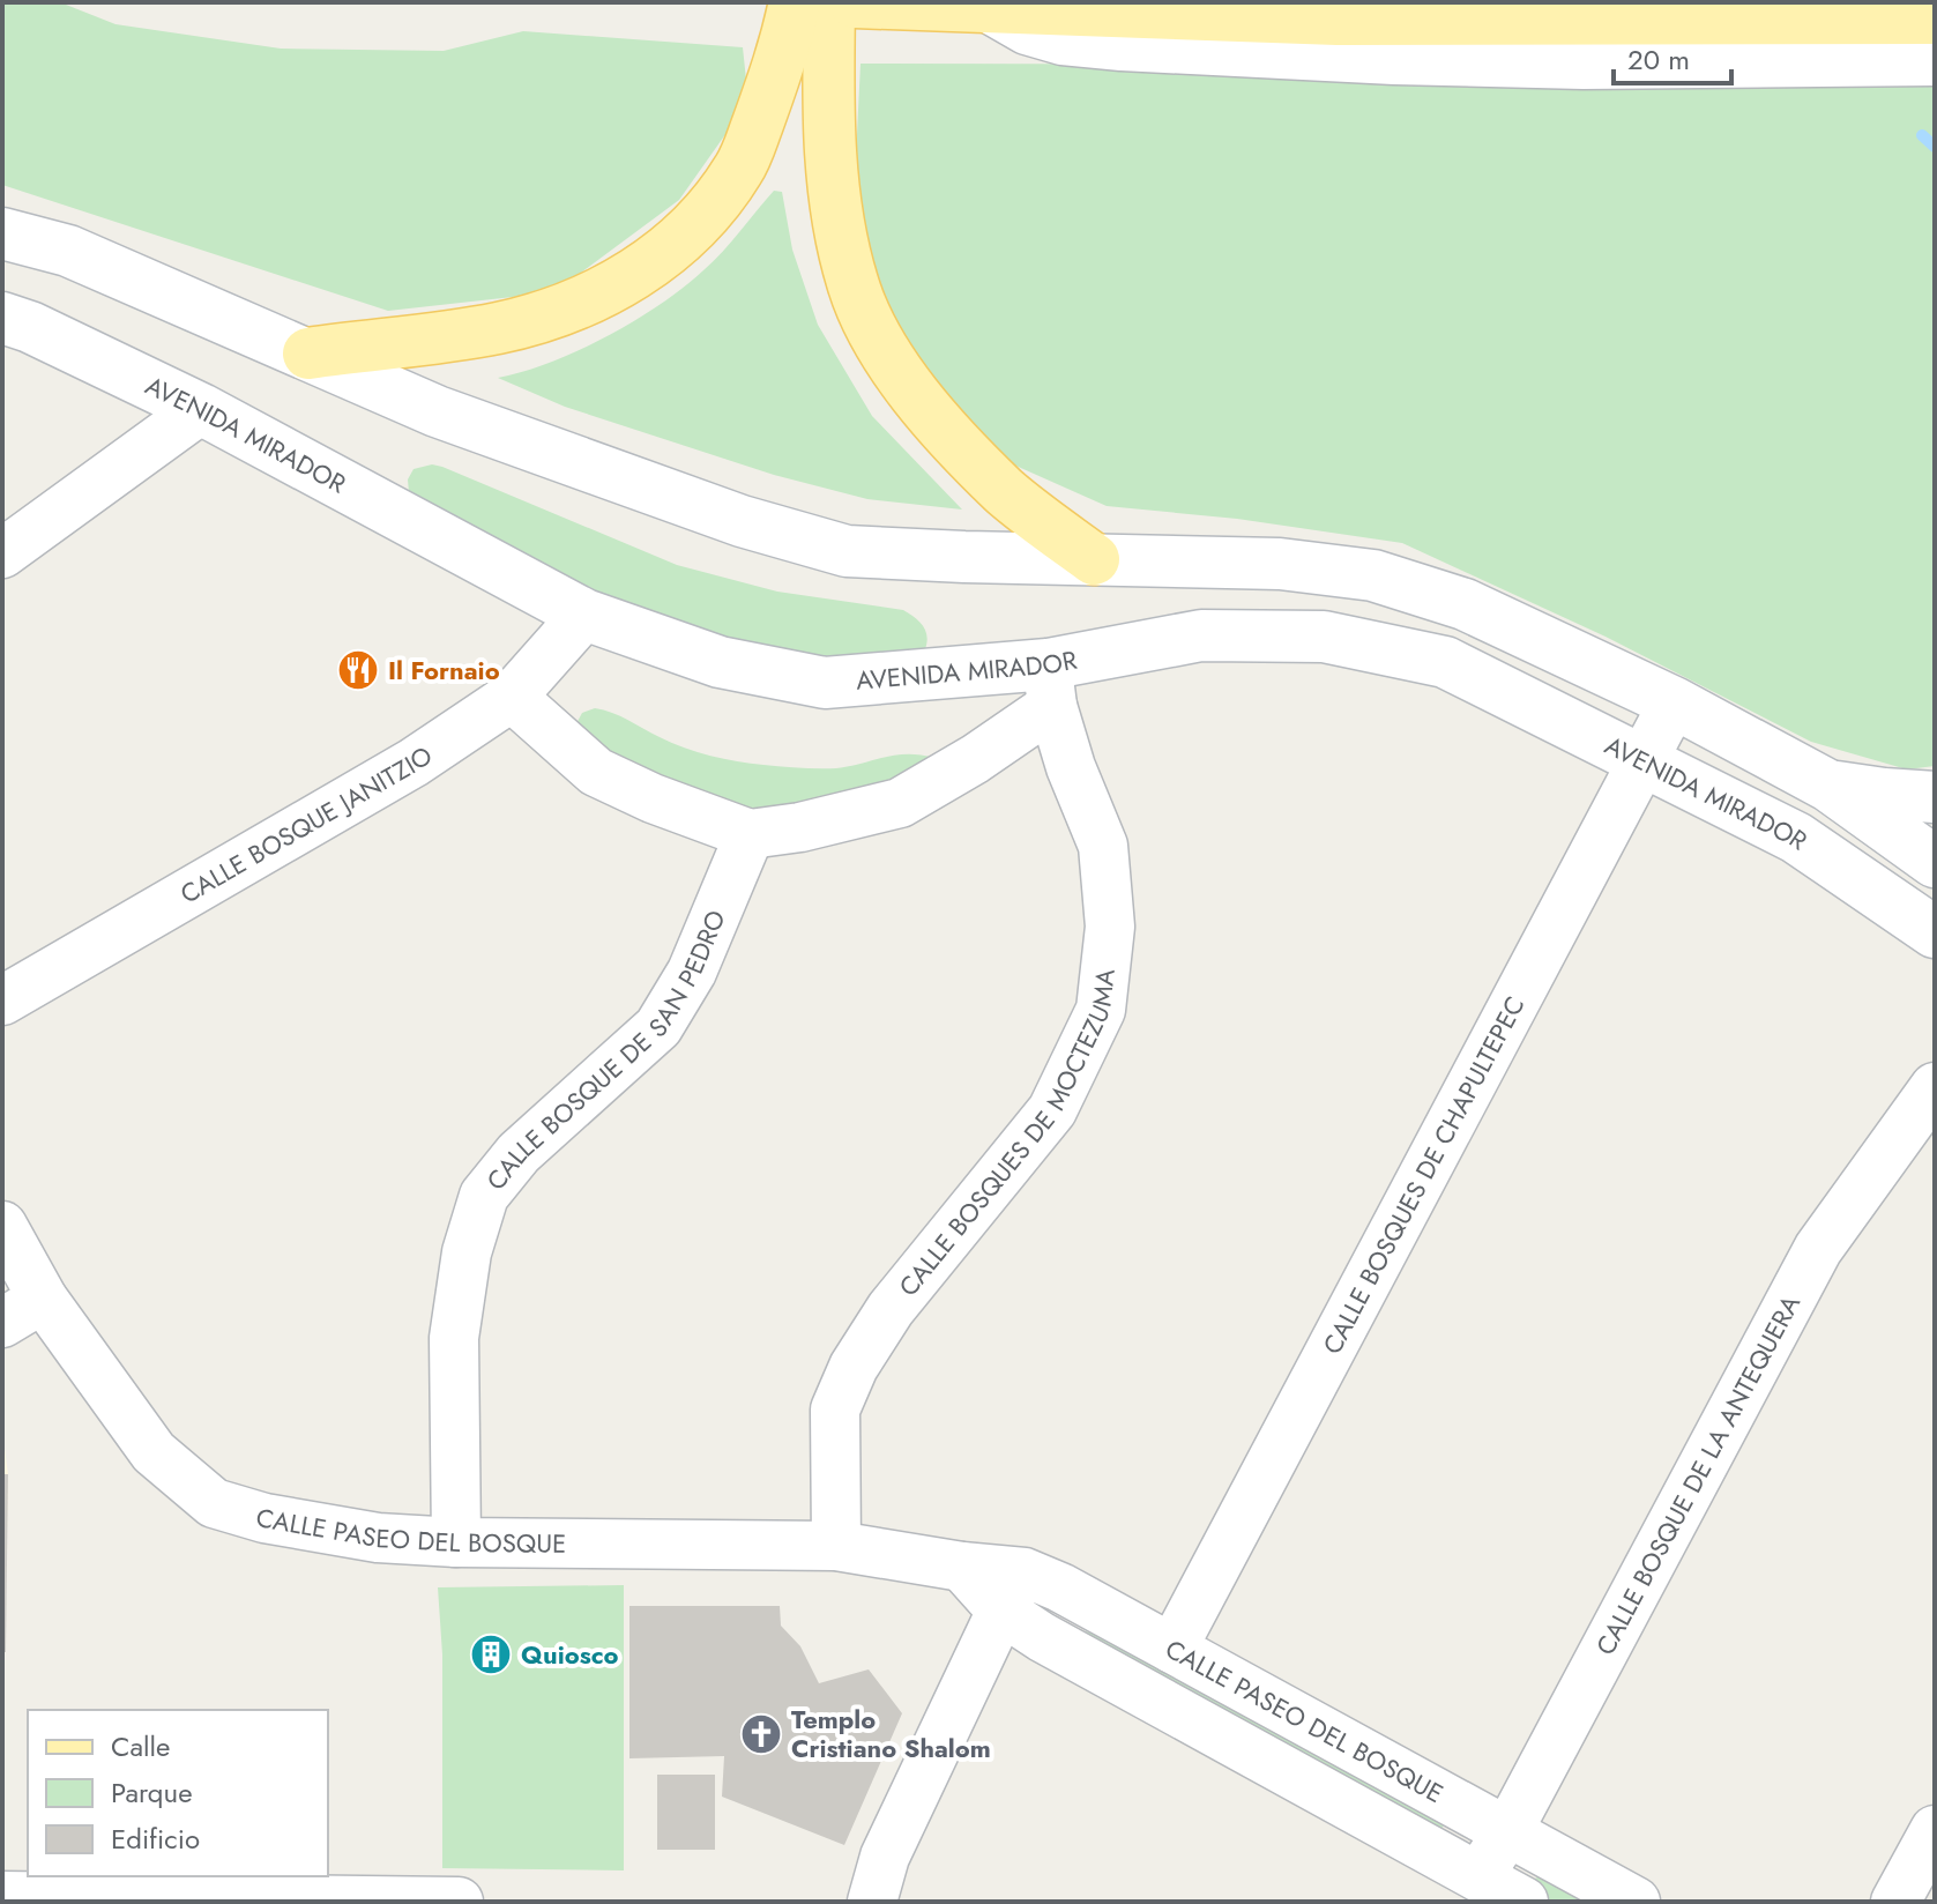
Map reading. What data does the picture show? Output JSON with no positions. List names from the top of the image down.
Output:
{
  "streets": {
    "main road": ["AVENIDA MIRADOR"],
    "street": [
      "CALLE BOSQUE JANITZIO",
      "CALLE BOSQUE DE SAN PEDRO",
      "CALLE BOSQUES DE MOCTEZUMA",
      "CALLE BOSQUES DE CHAPULTEPEC",
      "CALLE BOSQUE DE LA ANTEQUERA",
      "CALLE PASEO DEL BOSQUE"
    ]
  },
  "crossings": [
    ["AVENIDA MIRADOR", "CALLE BOSQUE JANITZIO"],
    ["AVENIDA MIRADOR", "CALLE BOSQUES DE MOCTEZUMA"],
    ["AVENIDA MIRADOR", "CALLE BOSQUES DE CHAPULTEPEC"],
    ["CALLE BOSQUE DE SAN PEDRO", "CALLE PASEO DEL BOSQUE"],
    ["CALLE BOSQUES DE MOCTEZUMA", "CALLE PASEO DEL BOSQUE"],
    ["CALLE BOSQUES DE CHAPULTEPEC", "CALLE PASEO DEL BOSQUE"],
    ["CALLE BOSQUE DE LA ANTEQUERA", "CALLE PASEO DEL BOSQUE"]
  ],
  "places": {
    "restaurant": ["Il Fornaio"],
    "building": ["Quiosco"],
    "church": ["Templo Cristiano Shalom"]
  },
  "legend": ["Calle", "Parque", "Edificio"],
  "scale_bar": "20 m"
}
